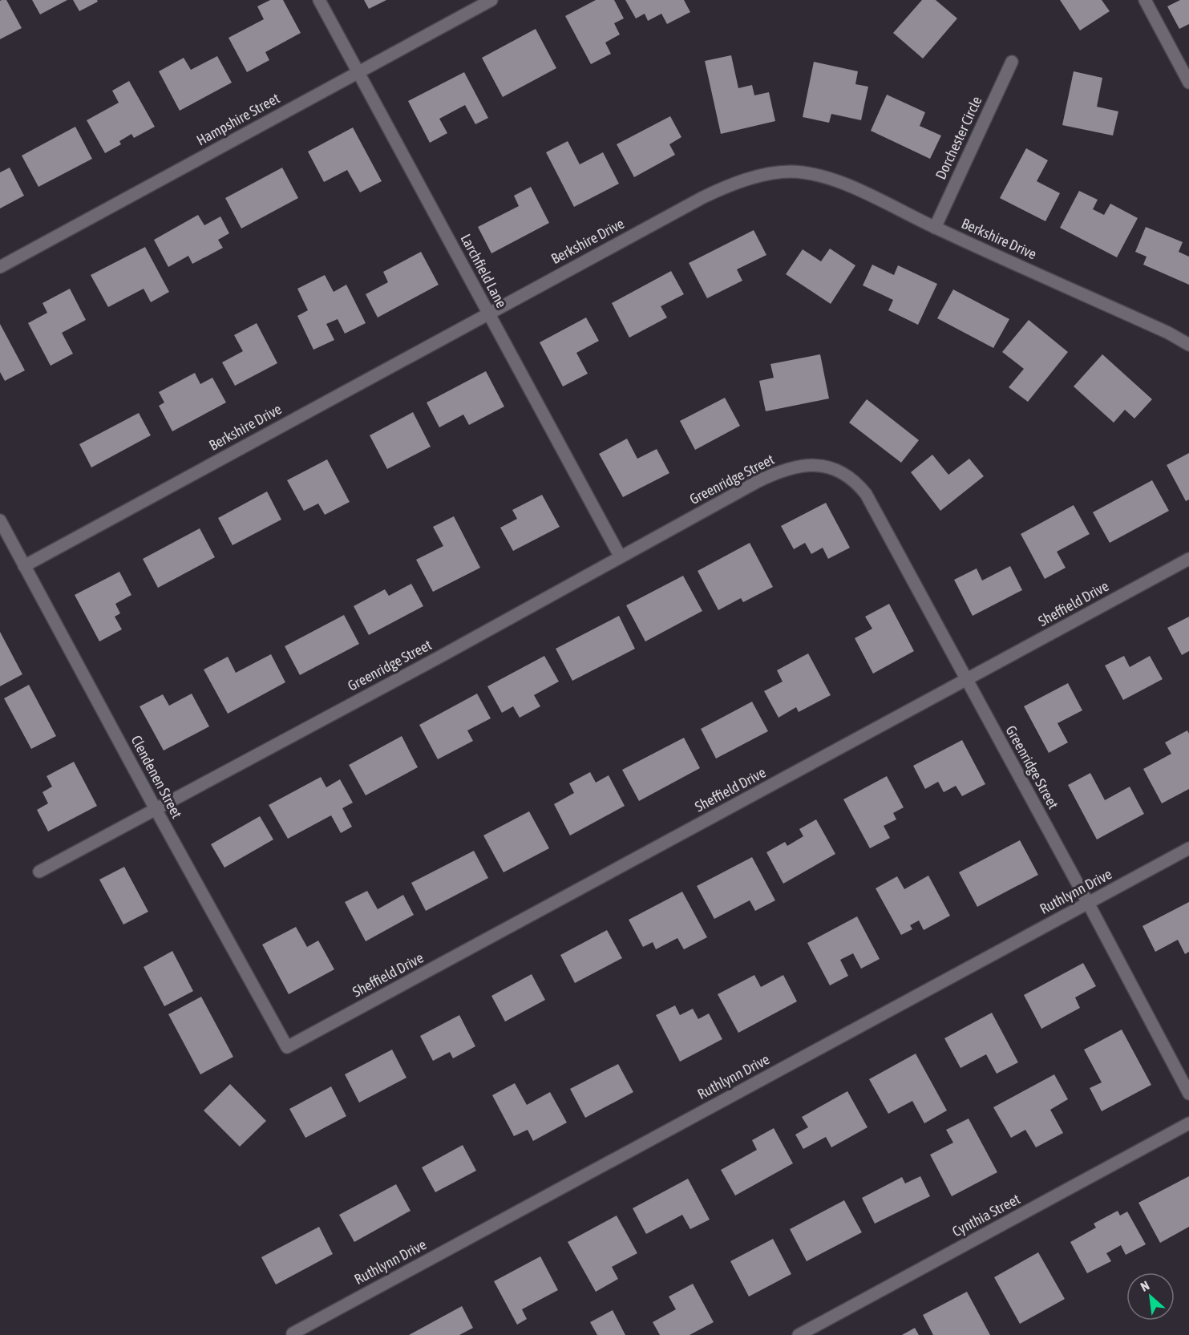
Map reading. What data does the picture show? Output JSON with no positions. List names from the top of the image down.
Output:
{
  "streets": {
    "street": [
      "Hampshire Street",
      "Dorchester Circle",
      "Berkshire Drive",
      "Larchfield Lane",
      "Greenridge Street",
      "Sheffield Drive",
      "Clendenen Street",
      "Ruthlynn Drive",
      "Cynthia Street"
    ]
  },
  "crossings": [
    ["Hampshire Street", "Larchfield Lane"],
    ["Dorchester Circle", "Berkshire Drive"],
    ["Berkshire Drive", "Larchfield Lane"],
    ["Berkshire Drive", "Clendenen Street"],
    ["Larchfield Lane", "Greenridge Street"],
    ["Greenridge Street", "Sheffield Drive"],
    ["Greenridge Street", "Clendenen Street"],
    ["Greenridge Street", "Ruthlynn Drive"],
    ["Sheffield Drive", "Clendenen Street"]
  ],
  "north": "top left"
}
